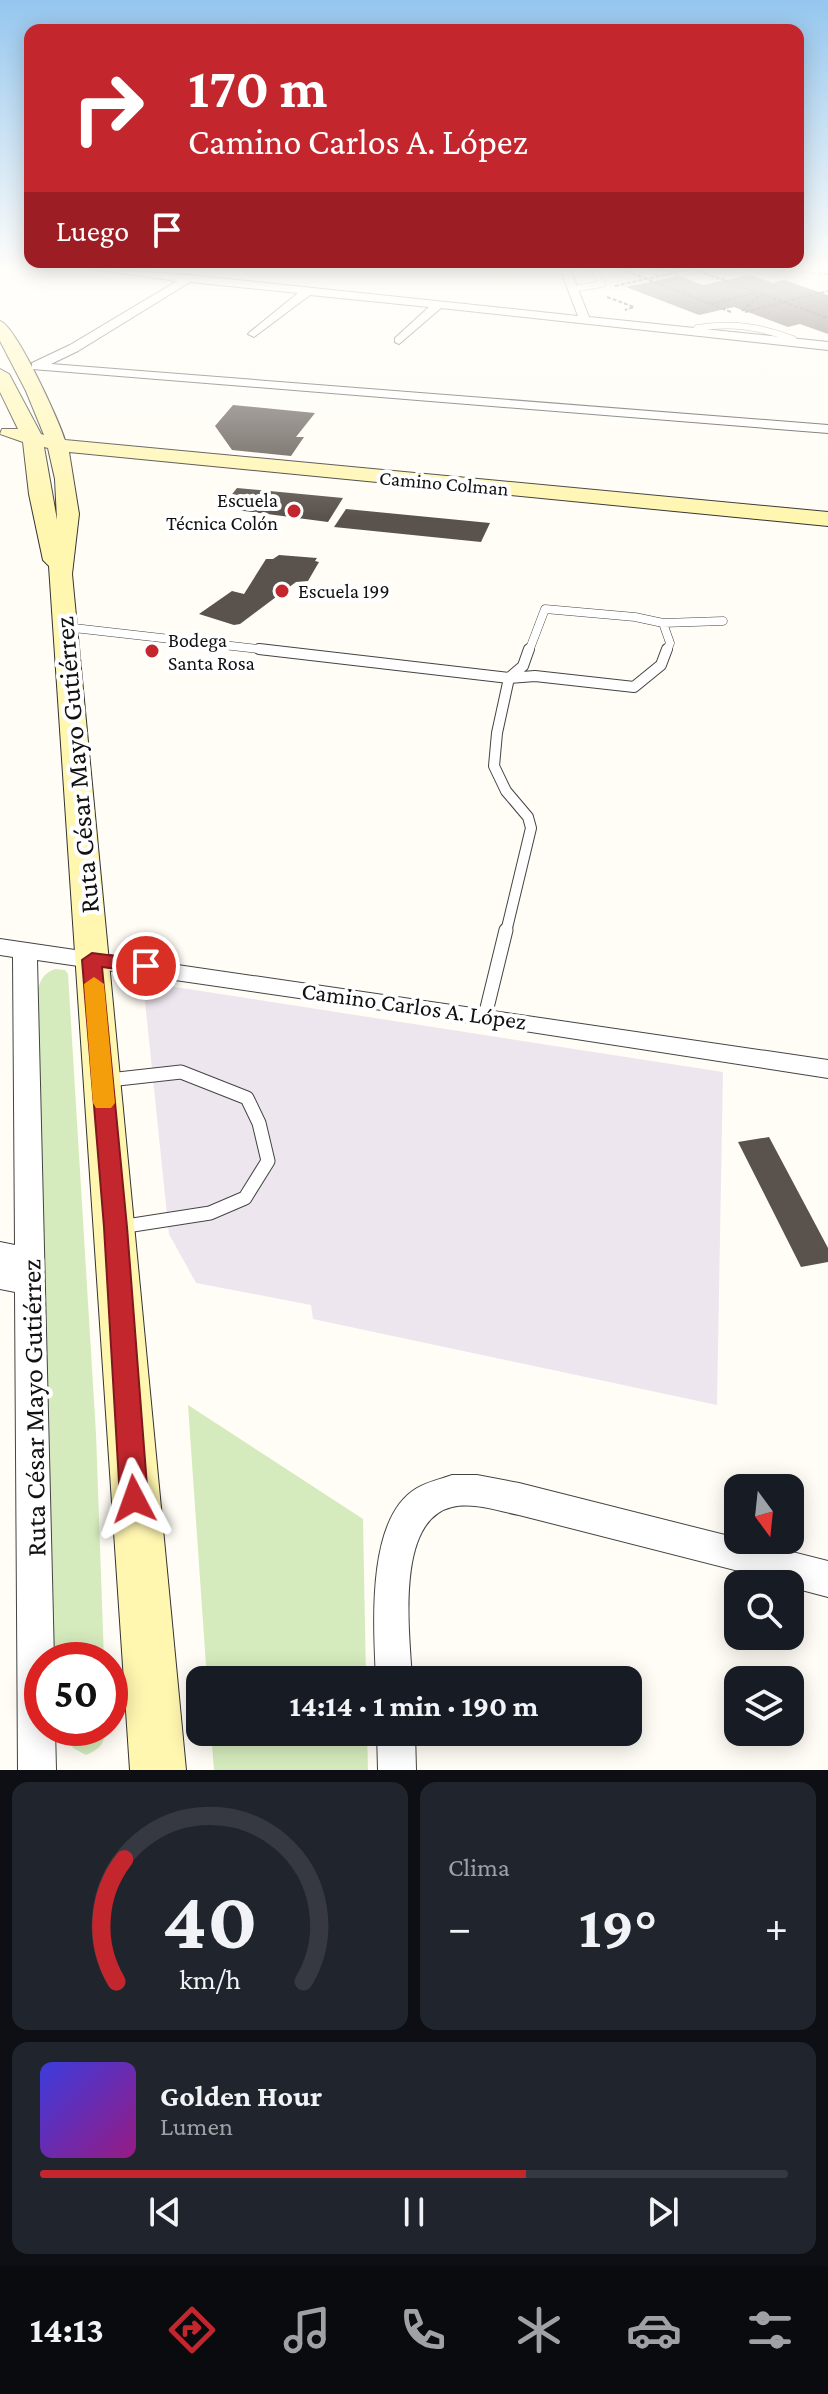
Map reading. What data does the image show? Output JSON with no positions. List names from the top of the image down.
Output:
{
  "streets": {
    "main road": ["Camino Colman", "Ruta César Mayo Gutiérrez"],
    "street": ["Camino Carlos A. López"]
  },
  "crossings": [
    ["Camino Colman", "Ruta César Mayo Gutiérrez"],
    ["Ruta César Mayo Gutiérrez", "Camino Carlos A. López"]
  ],
  "places": ["Escuela Técnica Colón", "Escuela 199", "Bodega Santa Rosa"],
  "north": "bottom",
  "page": {
    "turn": ["170 m", "Camino Carlos A. López"],
    "then": "Luego",
    "limit": "50",
    "trip": "14:14 · 1 min · 190 m",
    "tile": "Clima",
    "heat": ["−", "19°", "+"],
    "song": ["Golden Hour", "Lumen"],
    "tabs": "14:13",
    "gauge": ["40", "km/h"]
  }
}
